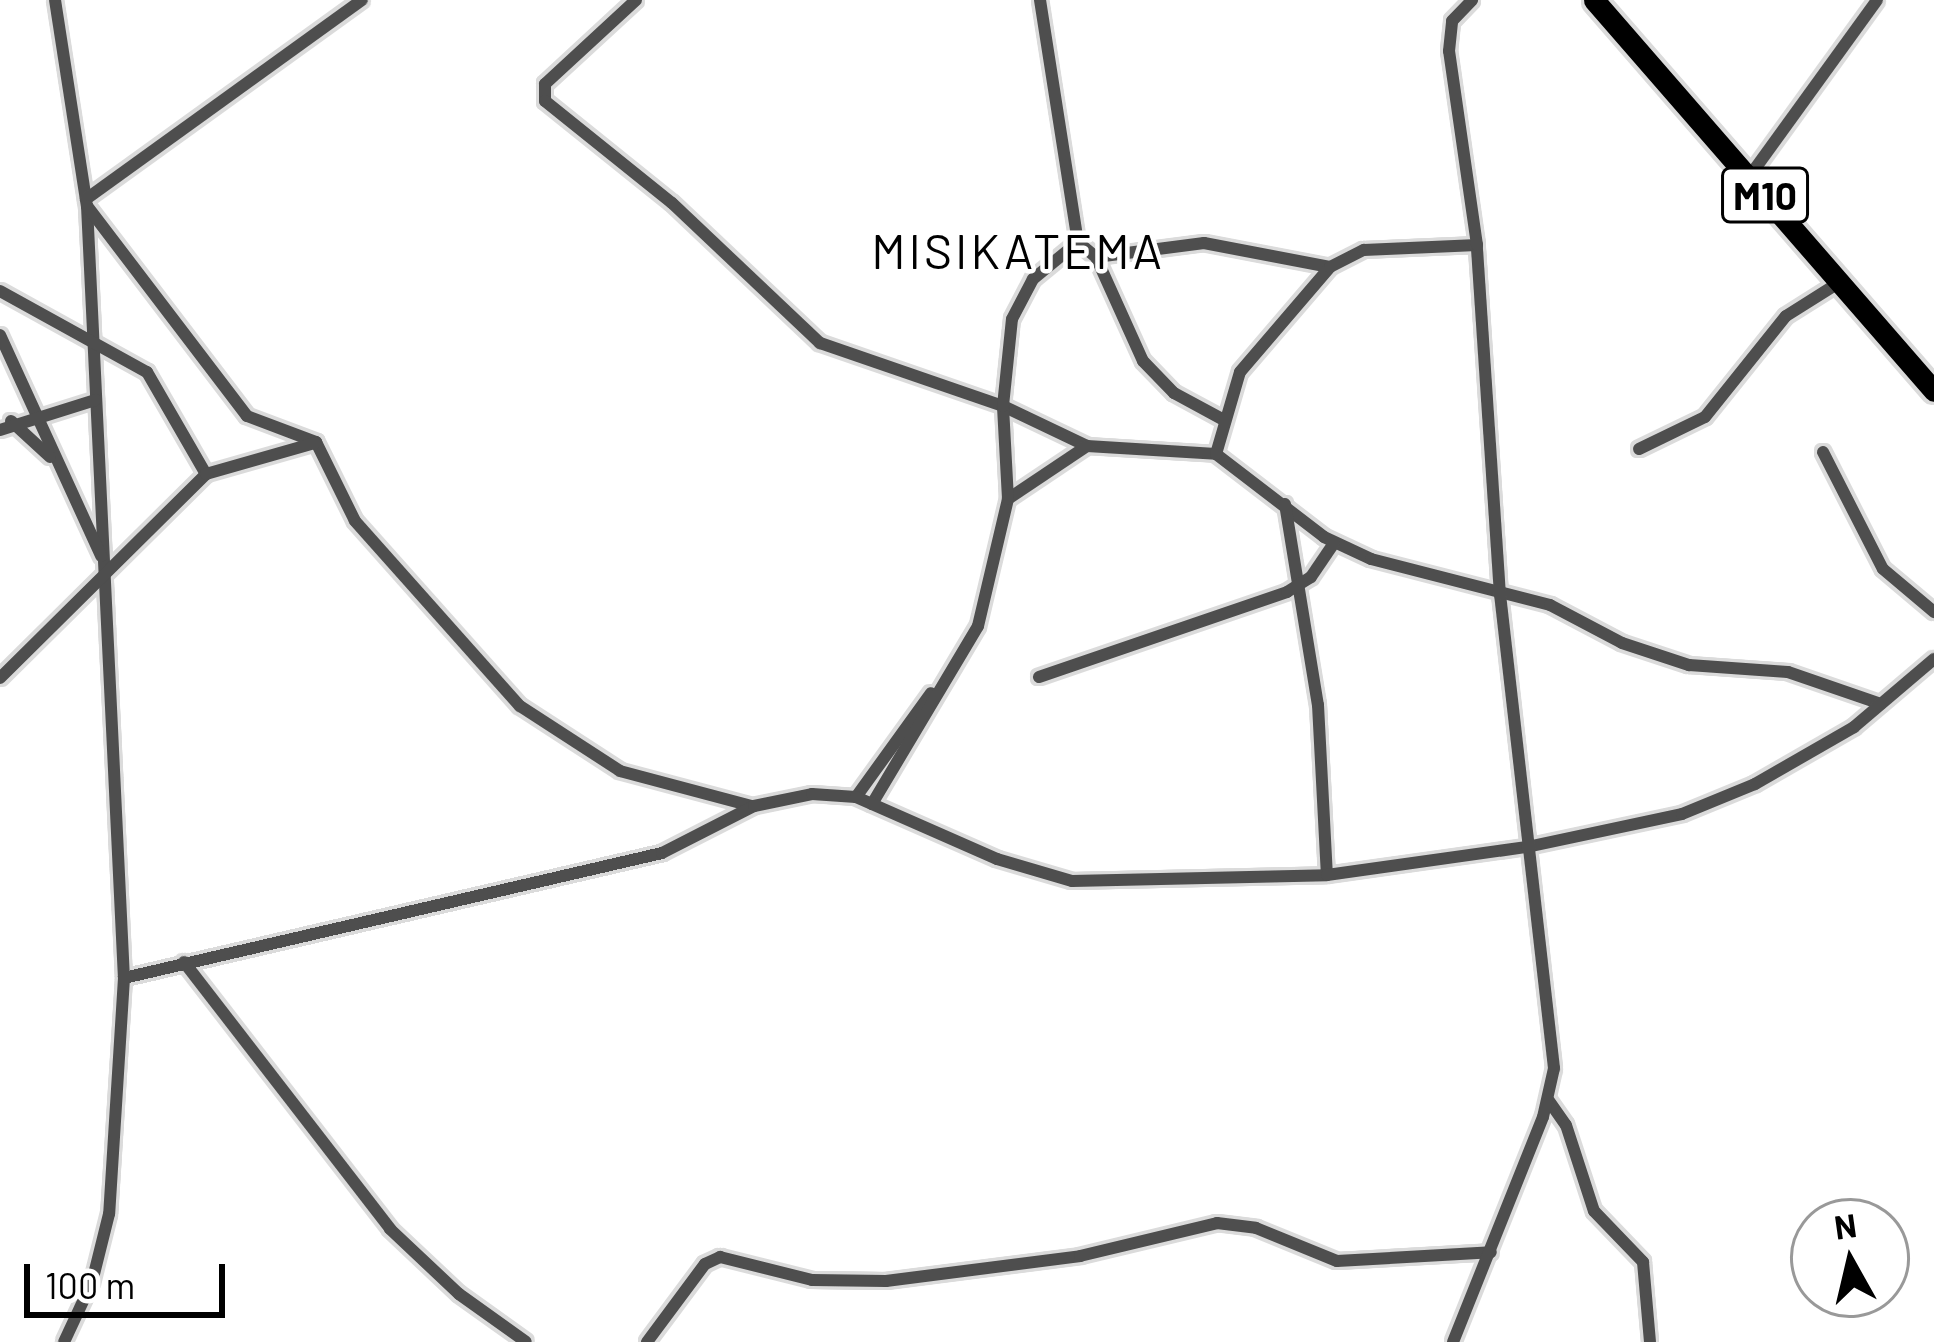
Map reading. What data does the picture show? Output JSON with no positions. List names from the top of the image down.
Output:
{
  "streets": {
    "highway": ["M10"]
  },
  "districts": ["MISIKATEMA"],
  "scale_bar": "100 m",
  "north": "top"
}
